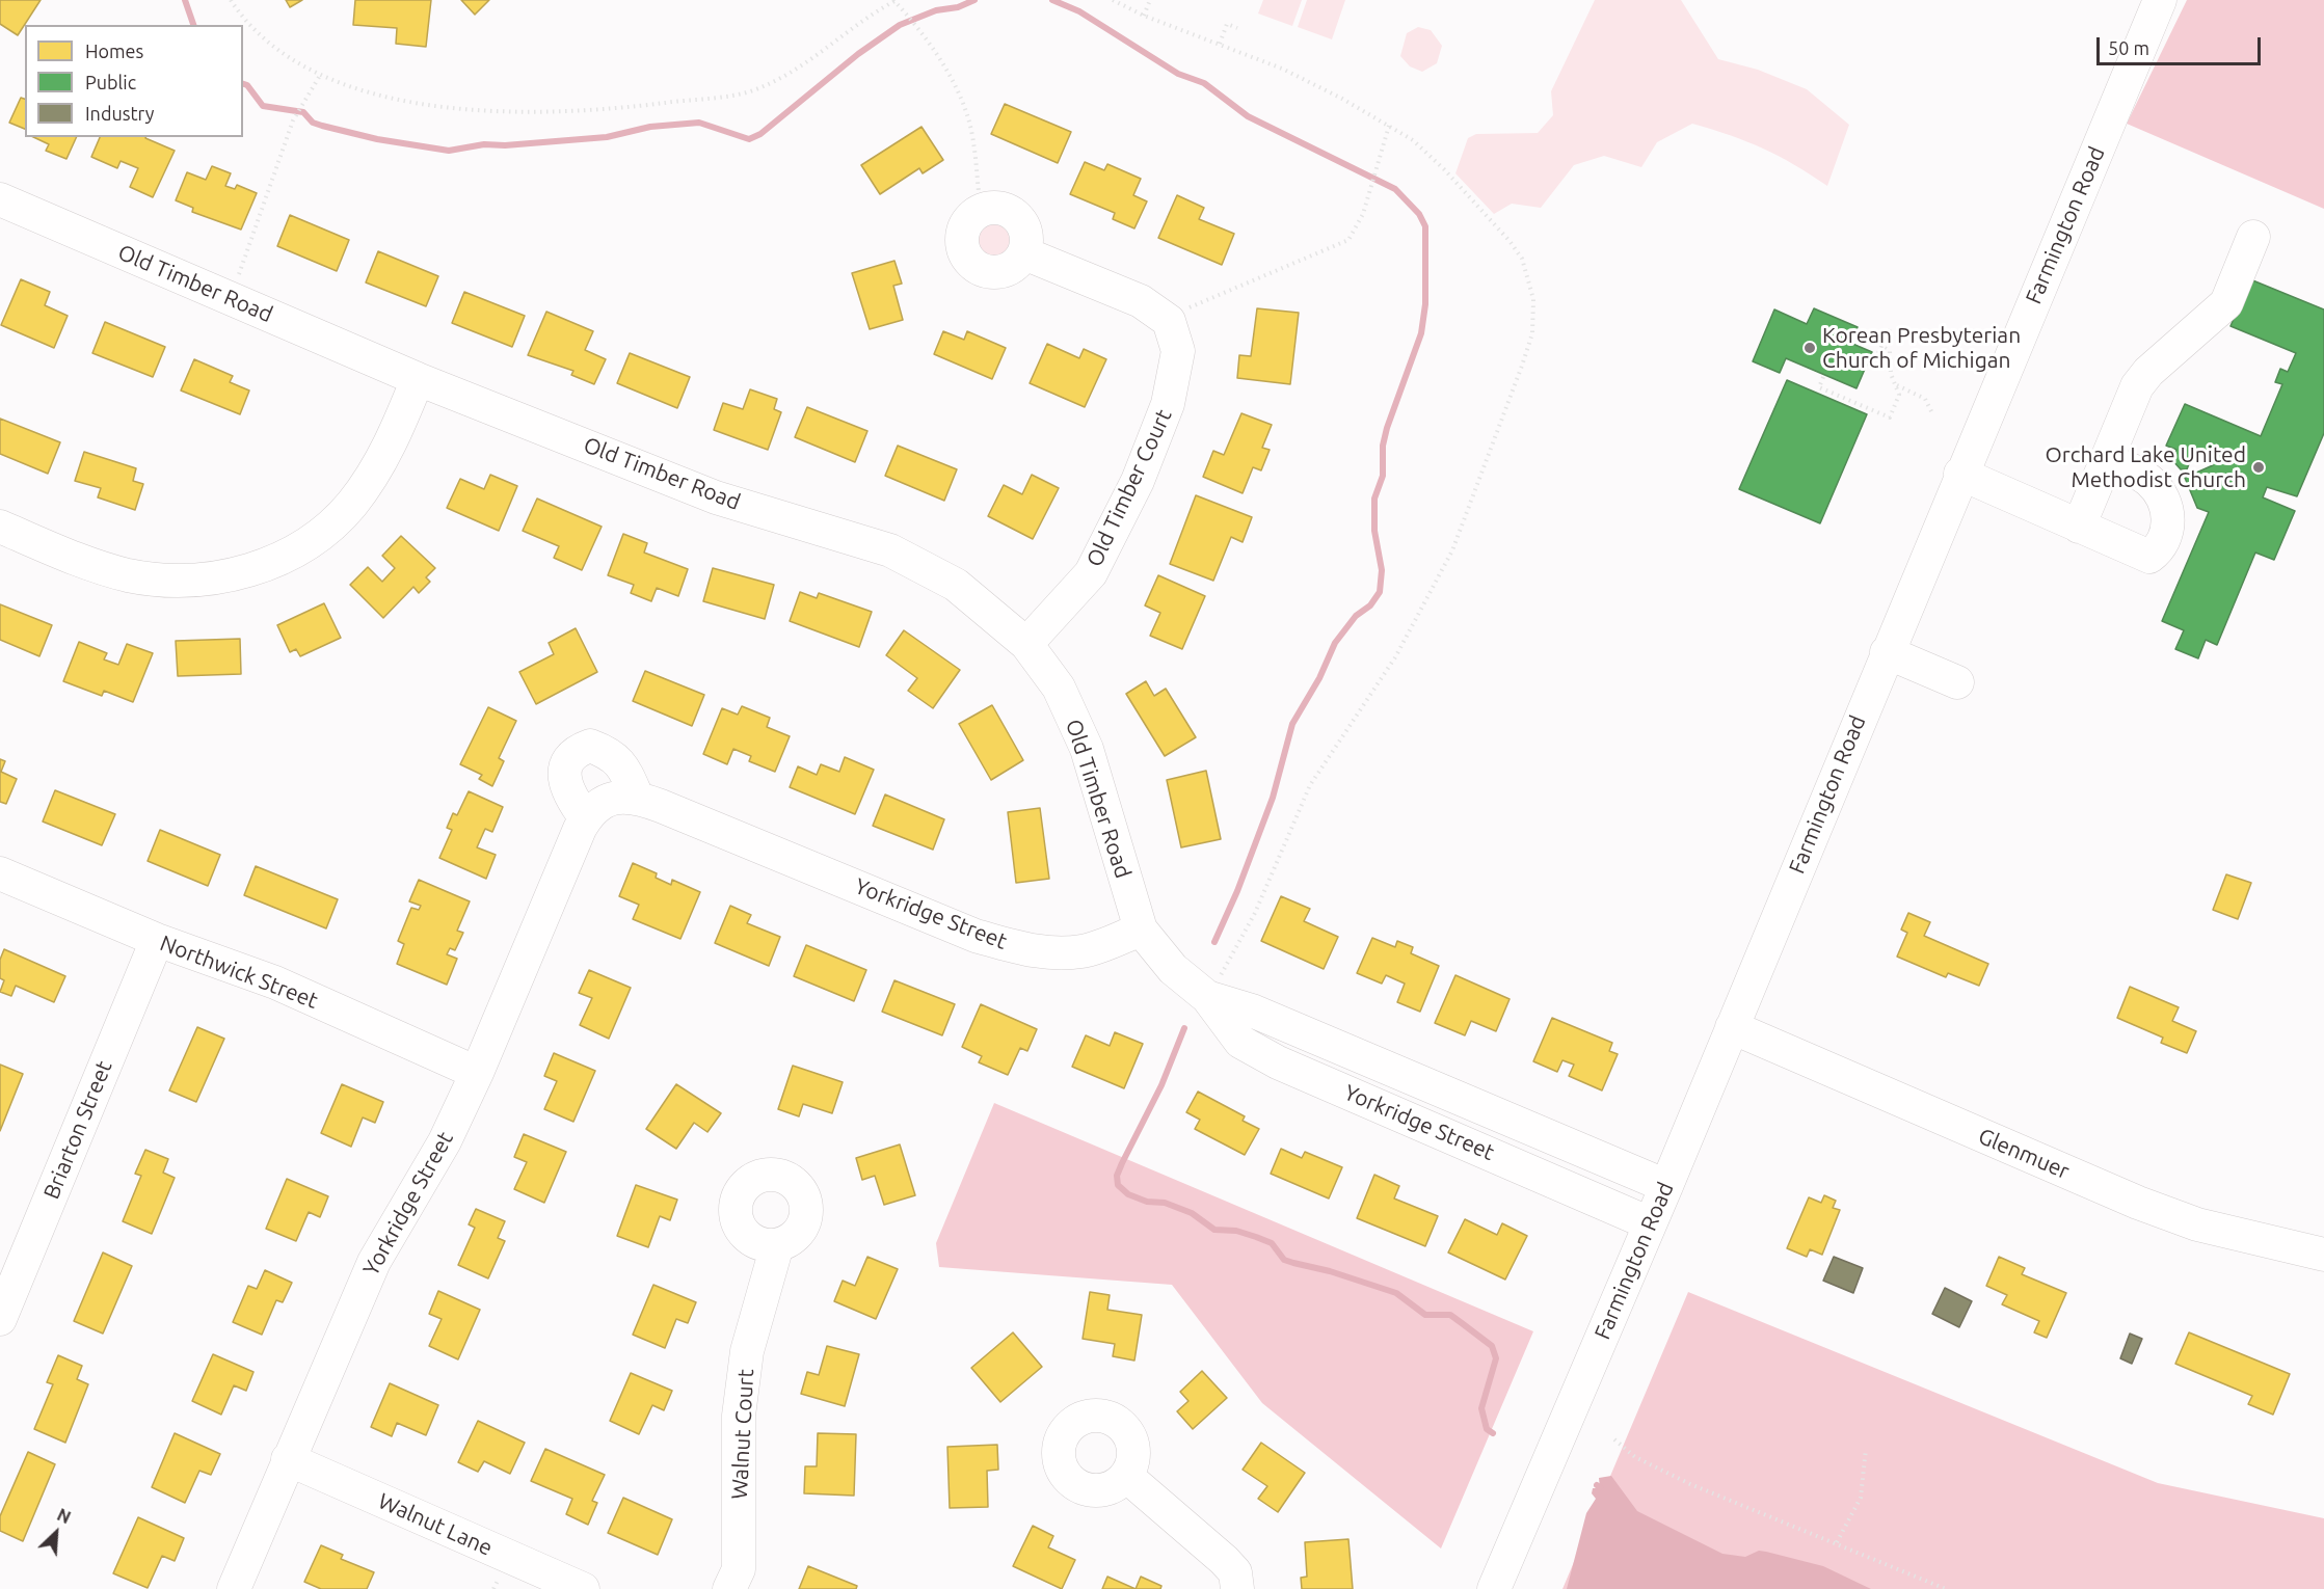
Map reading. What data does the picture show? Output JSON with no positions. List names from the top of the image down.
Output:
{
  "streets": {
    "street": [
      "Farmington Road",
      "Old Timber Road",
      "Old Timber Court",
      "Yorkridge Street",
      "Northwick Street",
      "Briarton Street",
      "Glenmuer",
      "Walnut Court",
      "Walnut Lane"
    ]
  },
  "crossings": [
    ["Farmington Road", "Yorkridge Street"],
    ["Farmington Road", "Glenmuer"],
    ["Old Timber Road", "Old Timber Court"],
    ["Old Timber Road", "Yorkridge Street"],
    ["Yorkridge Street", "Northwick Street"],
    ["Yorkridge Street", "Walnut Lane"],
    ["Northwick Street", "Briarton Street"]
  ],
  "places": ["Korean Presbyterian Church of Michigan", "Orchard Lake United Methodist Church"],
  "legend": ["Homes", "Public", "Industry"],
  "scale_bar": "50 m",
  "north": "top right"
}
